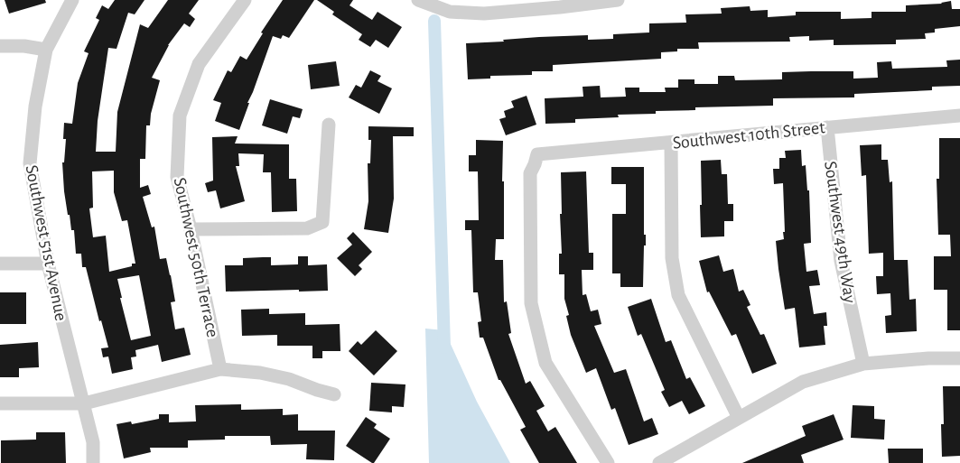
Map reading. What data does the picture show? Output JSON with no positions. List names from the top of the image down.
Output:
{
  "streets": {
    "street": [
      "Southwest 10th Street",
      "Southwest 49th Way",
      "Southwest 51st Avenue",
      "Southwest 50th Terrace"
    ]
  },
  "crossings": [
    ["Southwest 10th Street", "Southwest 49th Way"]
  ]
}
